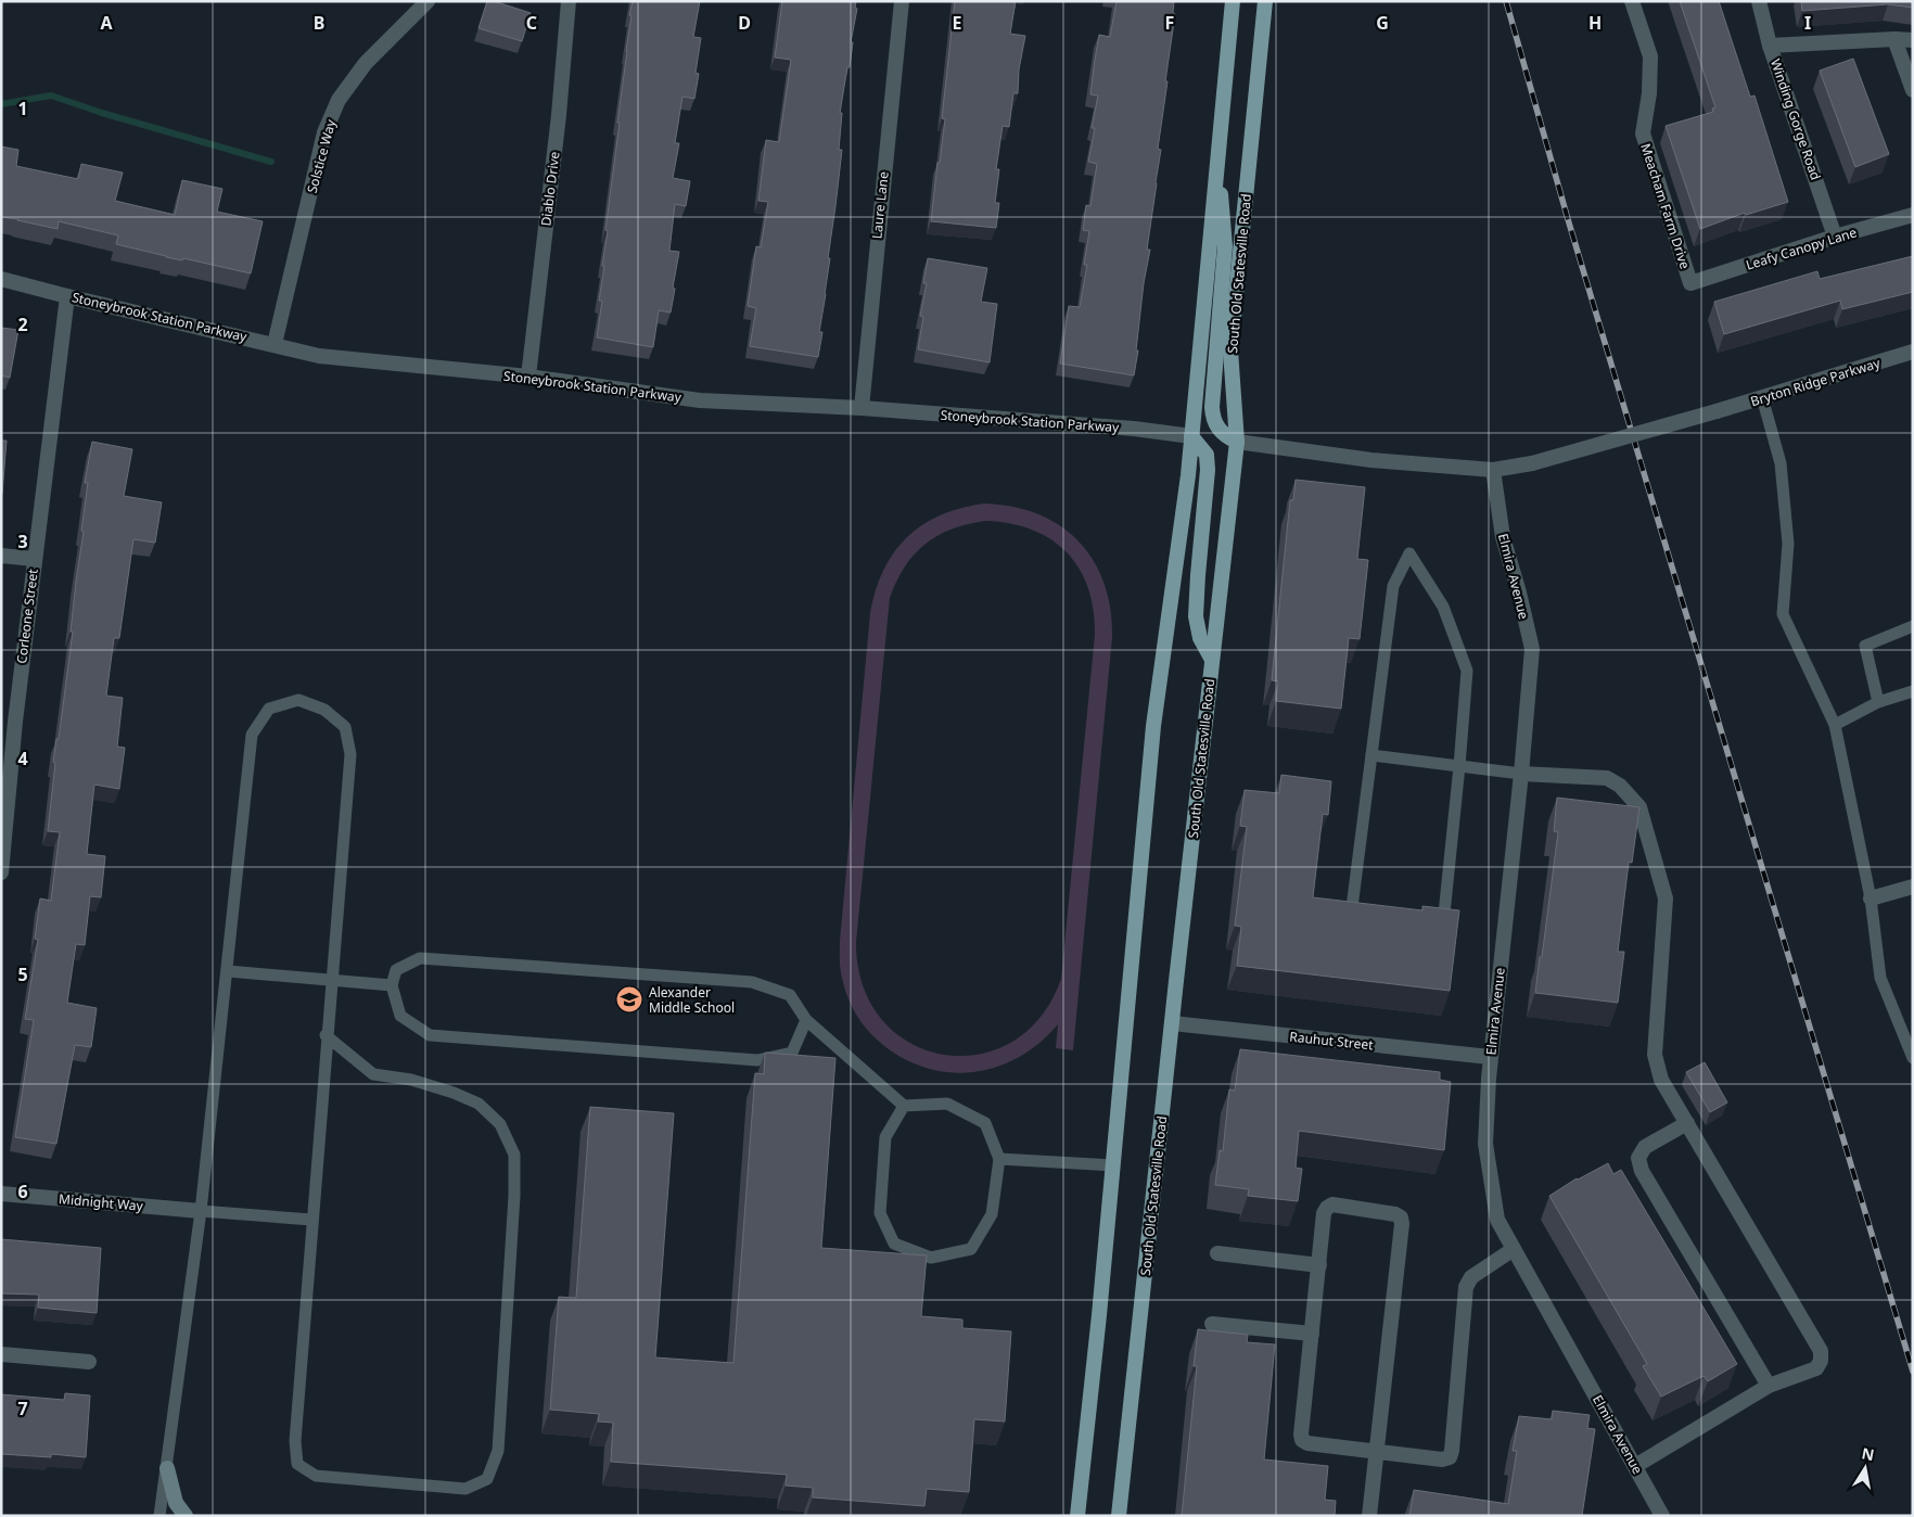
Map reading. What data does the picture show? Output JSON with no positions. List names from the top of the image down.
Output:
{
  "streets": {
    "main road": ["South Old Statesville Road"],
    "street": [
      "Winding Gorge Road",
      "Solstice Way",
      "Diablo Drive",
      "Laure Lane",
      "Meacham Farm Drive",
      "Leafy Canopy Lane",
      "Stoneybrook Station Parkway",
      "Bryton Ridge Parkway",
      "Elmira Avenue",
      "Corleone Street",
      "Rauhut Street",
      "Midnight Way"
    ]
  },
  "crossings": [
    ["Winding Gorge Road", "Leafy Canopy Lane"],
    ["Solstice Way", "Stoneybrook Station Parkway"],
    ["Diablo Drive", "Stoneybrook Station Parkway"],
    ["Laure Lane", "Stoneybrook Station Parkway"],
    ["Meacham Farm Drive", "Leafy Canopy Lane"],
    ["South Old Statesville Road", "Bryton Ridge Parkway"],
    ["South Old Statesville Road", "Rauhut Street"],
    ["Stoneybrook Station Parkway", "Corleone Street"],
    ["Bryton Ridge Parkway", "Elmira Avenue"],
    ["Elmira Avenue", "Rauhut Street"]
  ],
  "places": {
    "school or university": ["Alexander Middle School"]
  },
  "north": "top",
  "grid": {
    "columns": [
      "A",
      "B",
      "C",
      "D",
      "E",
      "F",
      "G",
      "H",
      "I"
    ],
    "rows": [
      "1",
      "2",
      "3",
      "4",
      "5",
      "6",
      "7"
    ]
  }
}
